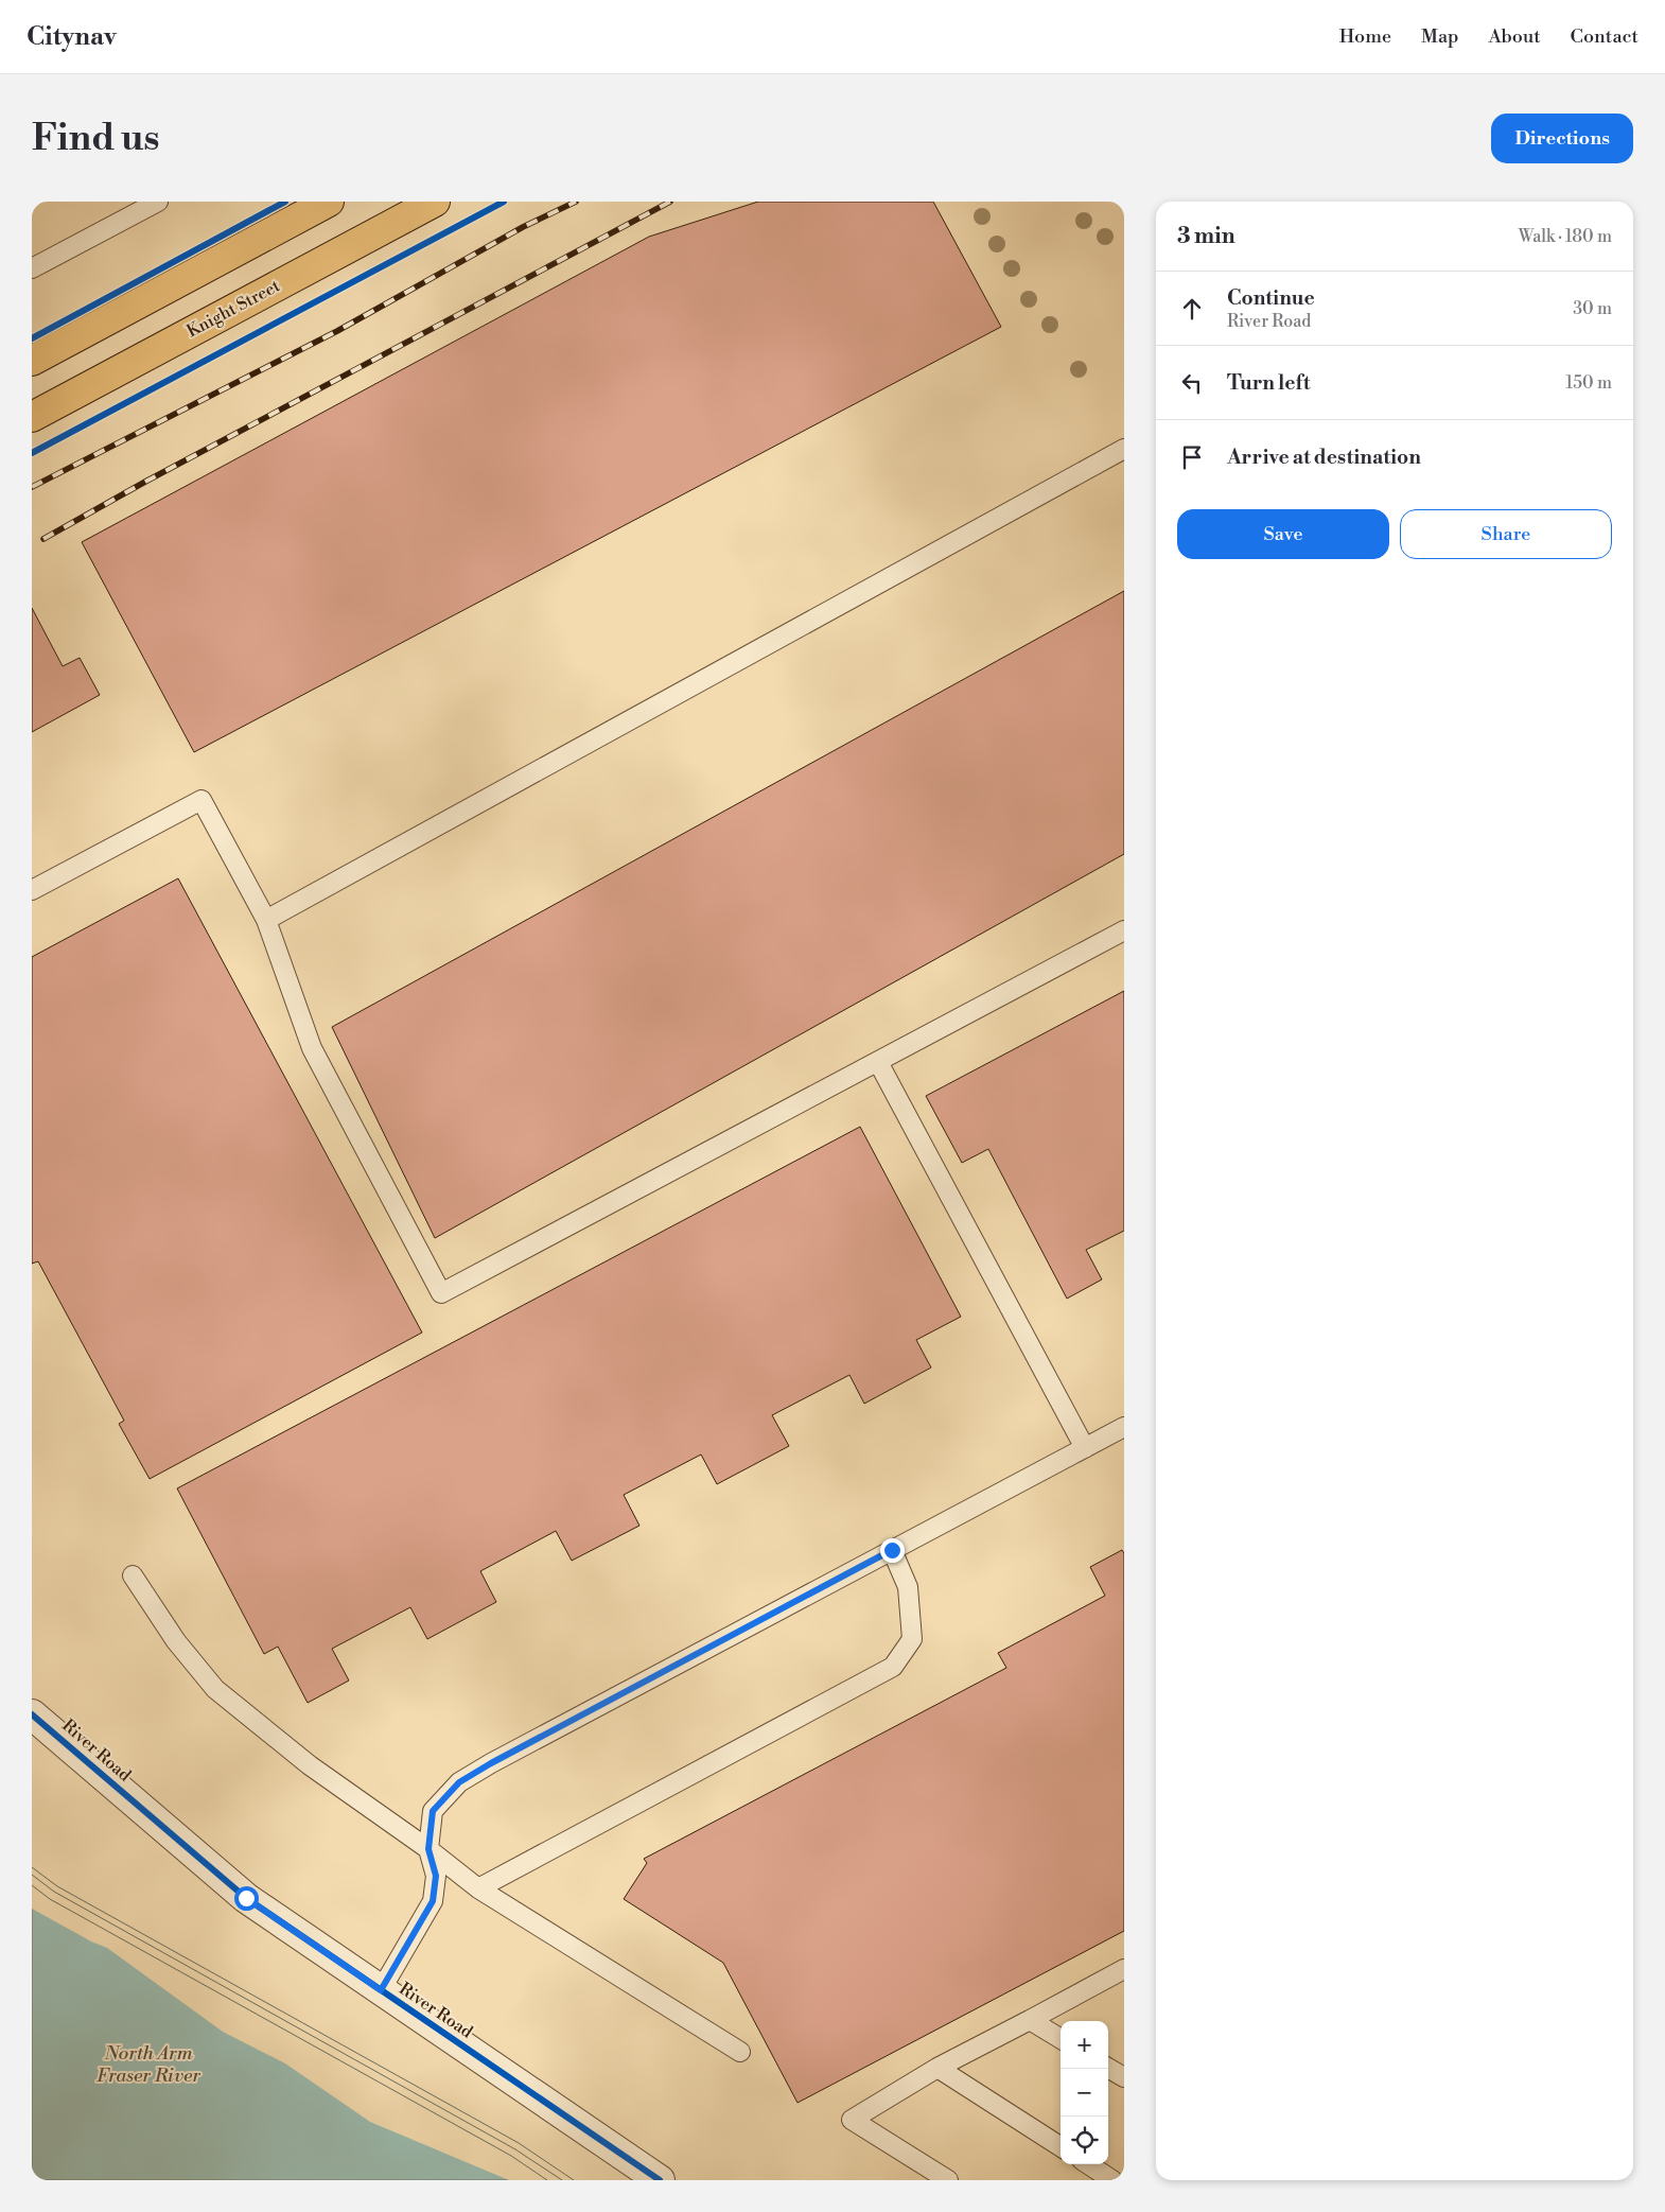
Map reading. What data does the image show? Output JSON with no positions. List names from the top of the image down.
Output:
{
  "streets": {
    "highway": ["Knight Street"],
    "street": ["River Road"]
  },
  "water": ["North Arm Fraser River"],
  "page": {
    "header": "Citynav",
    "nav": [
      "Home",
      "Map",
      "About",
      "Contact"
    ],
    "buttons": [
      "Directions",
      ["Save", "Share"]
    ],
    "title": "Find us",
    "heading": ["3 min", "Walk · 180 m"],
    "list": [
      ["Continue", "River Road", "30 m"],
      ["Turn left", "150 m"],
      "Arrive at destination"
    ],
    "map_buttons": ["+", "−"]
  }
}
